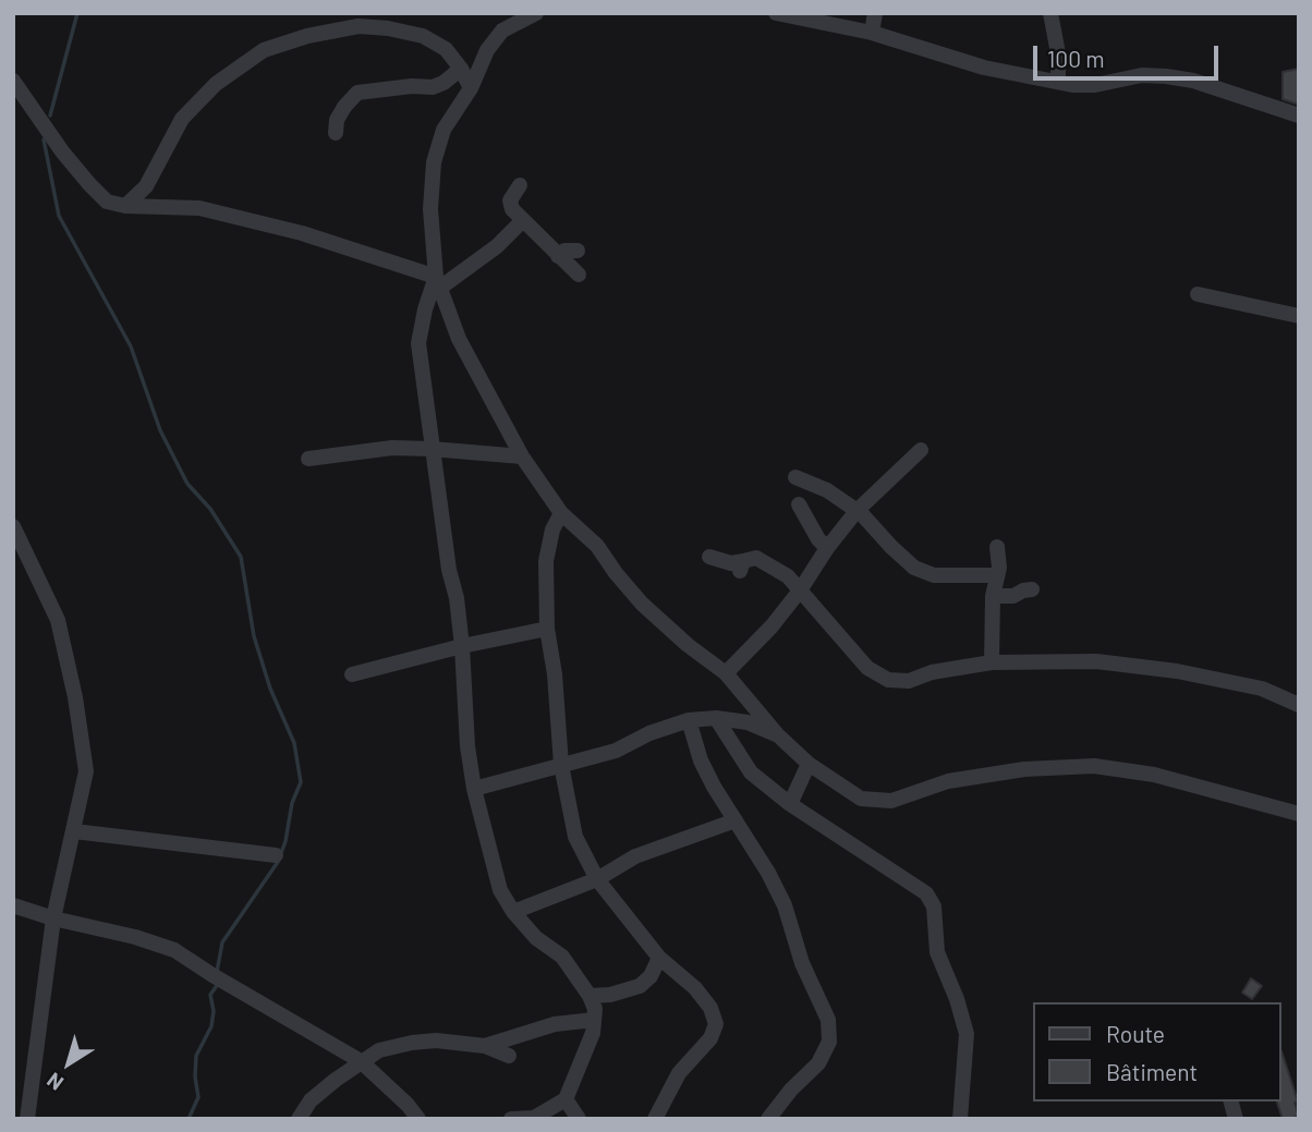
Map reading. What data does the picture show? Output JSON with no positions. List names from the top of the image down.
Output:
{
  "legend": ["Route", "Bâtiment"],
  "scale_bar": "100 m",
  "north": "bottom left"
}
